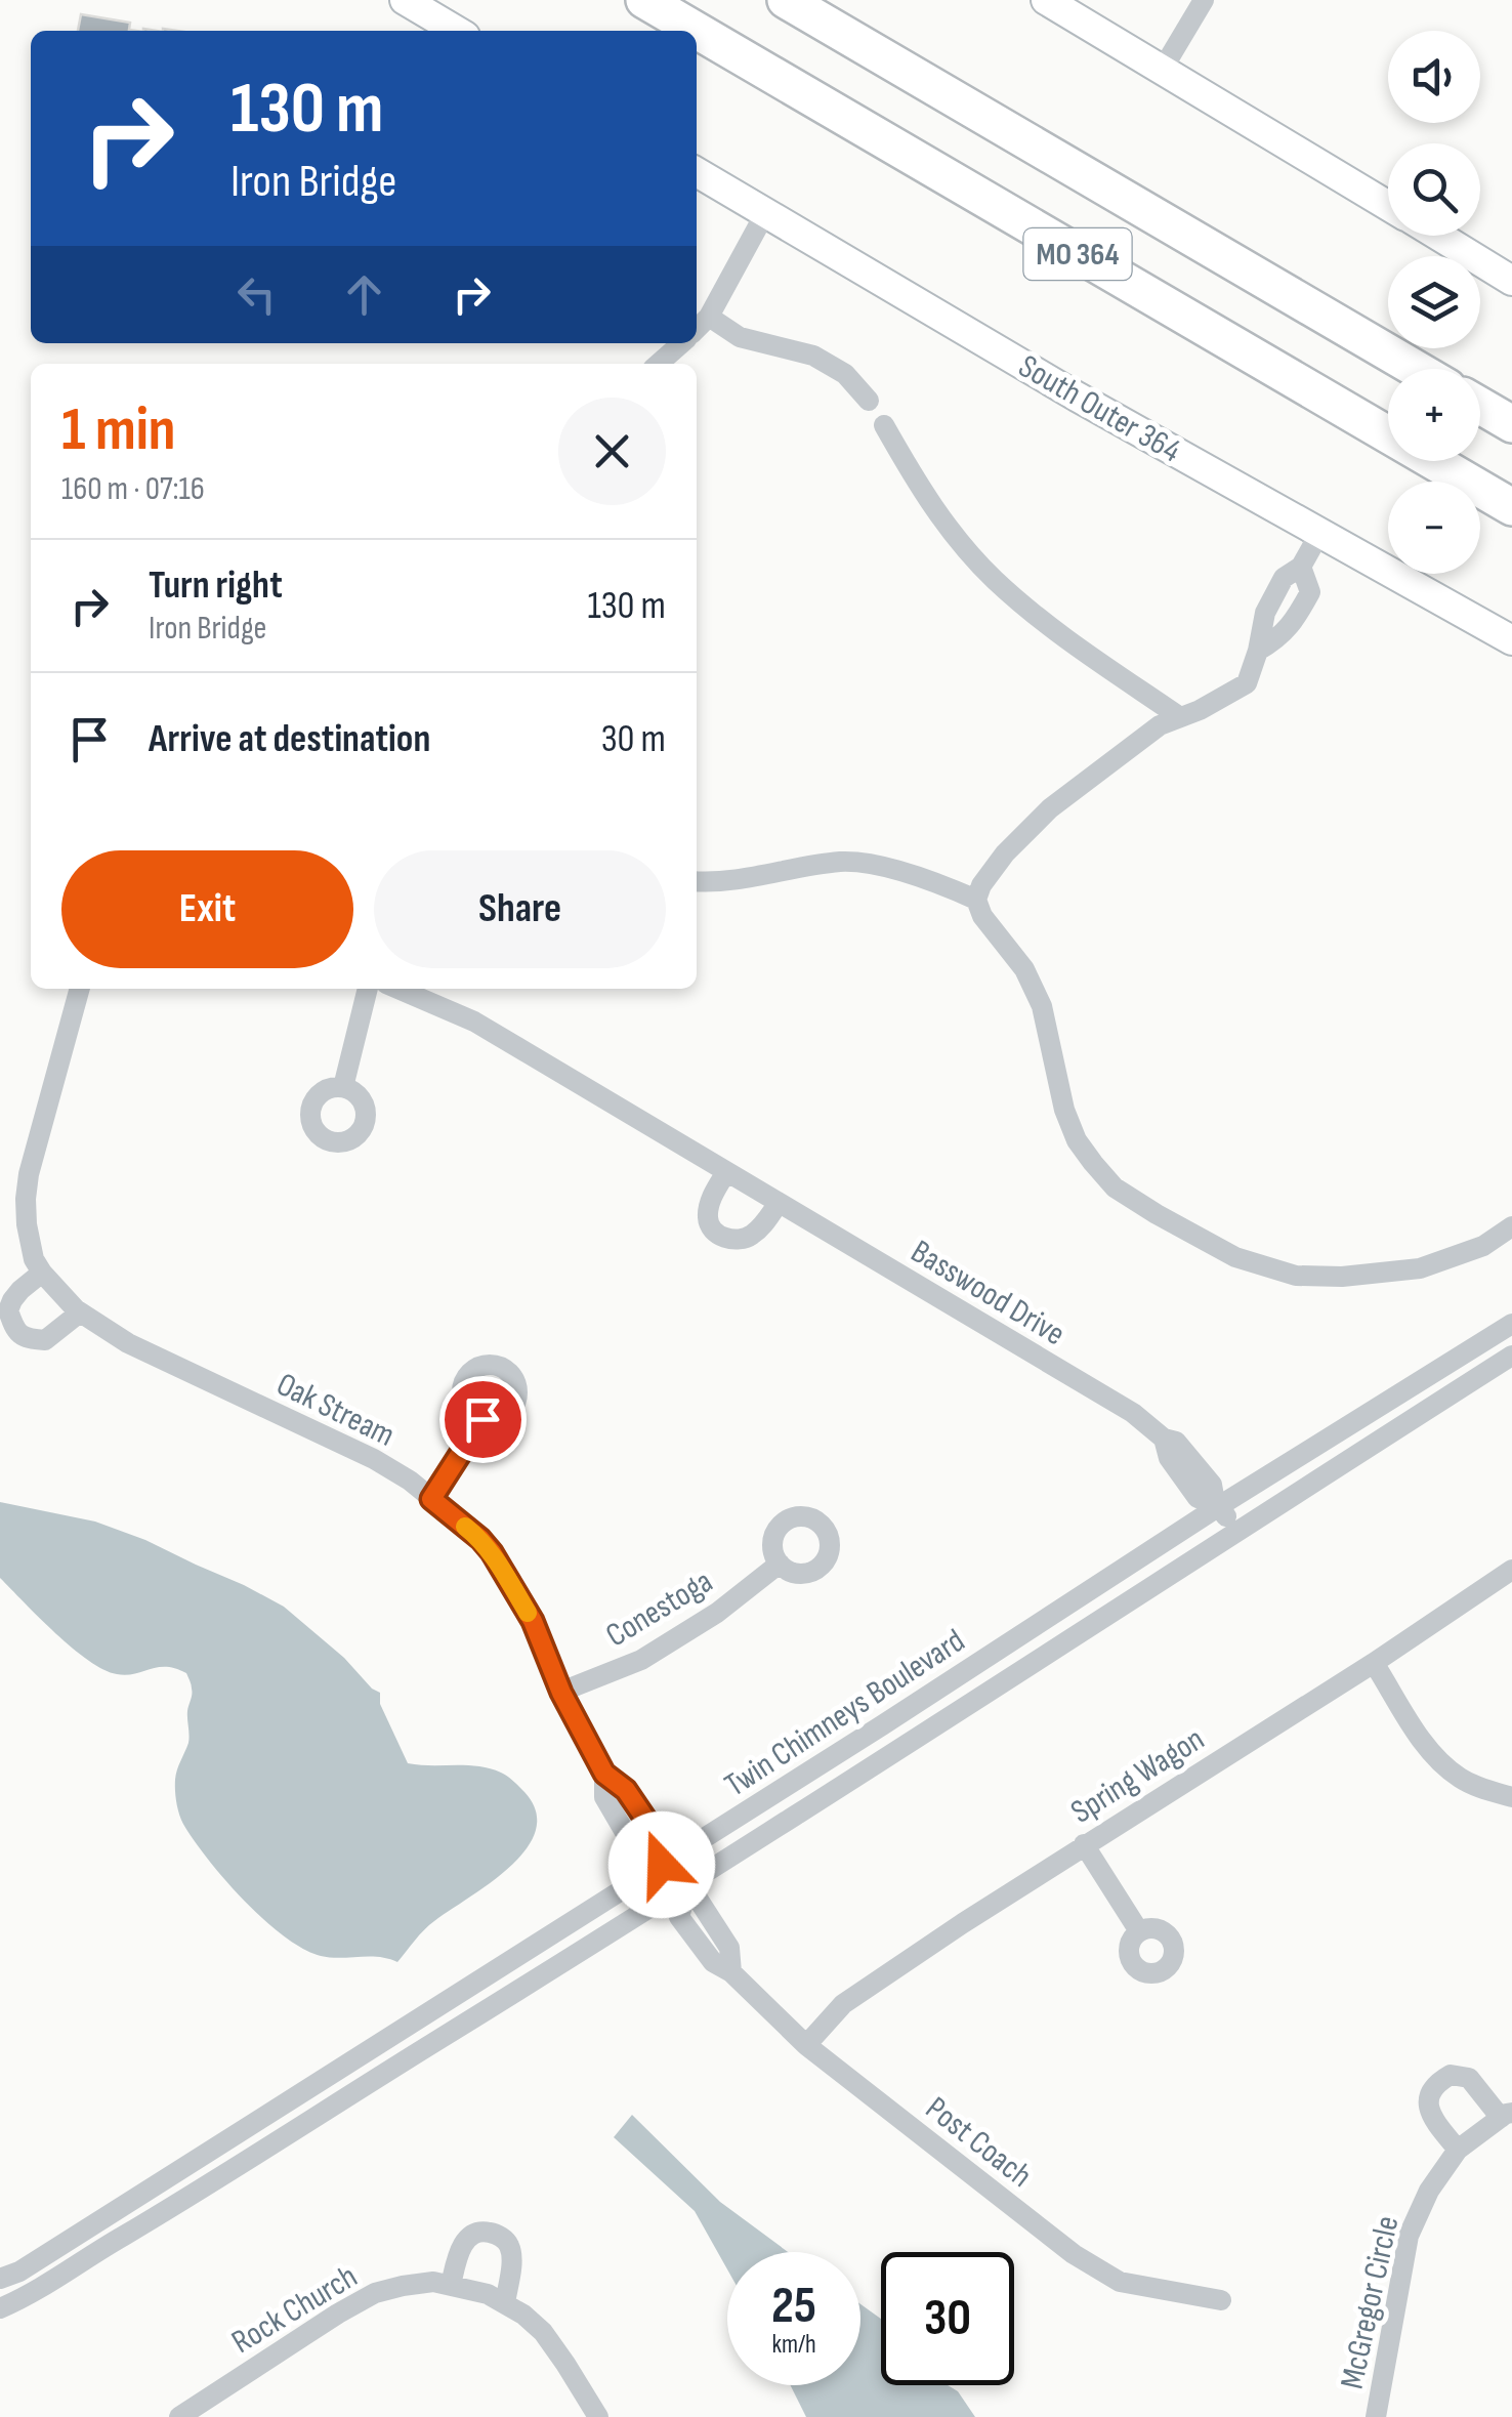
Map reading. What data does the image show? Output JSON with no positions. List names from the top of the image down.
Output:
{
  "streets": {
    "highway": ["MO 364"],
    "street": [
      "South Outer 364",
      "Basswood Drive",
      "Oak Stream",
      "Conestoga",
      "Twin Chimneys Boulevard",
      "Spring Wagon",
      "Post Coach",
      "McGregor Circle",
      "Rock Church"
    ]
  },
  "crossings": [
    ["Basswood Drive", "Twin Chimneys Boulevard"],
    ["Oak Stream", "Conestoga"],
    ["Oak Stream", "Twin Chimneys Boulevard"],
    ["Oak Stream", "Post Coach"],
    ["Twin Chimneys Boulevard", "Post Coach"],
    ["Spring Wagon", "Post Coach"]
  ],
  "page": {
    "map_buttons": ["+", "−"],
    "turn": ["130 m", "Iron Bridge"],
    "heading": ["1 min", "160 m · 07:16"],
    "list": [
      {
        "name": "Turn right",
        "note": "Iron Bridge",
        "value": "130 m"
      },
      {
        "name": "Arrive at destination",
        "value": "30 m"
      }
    ],
    "buttons": ["Exit", "Share"],
    "speed": "25 km/h",
    "limit": "30"
  }
}
